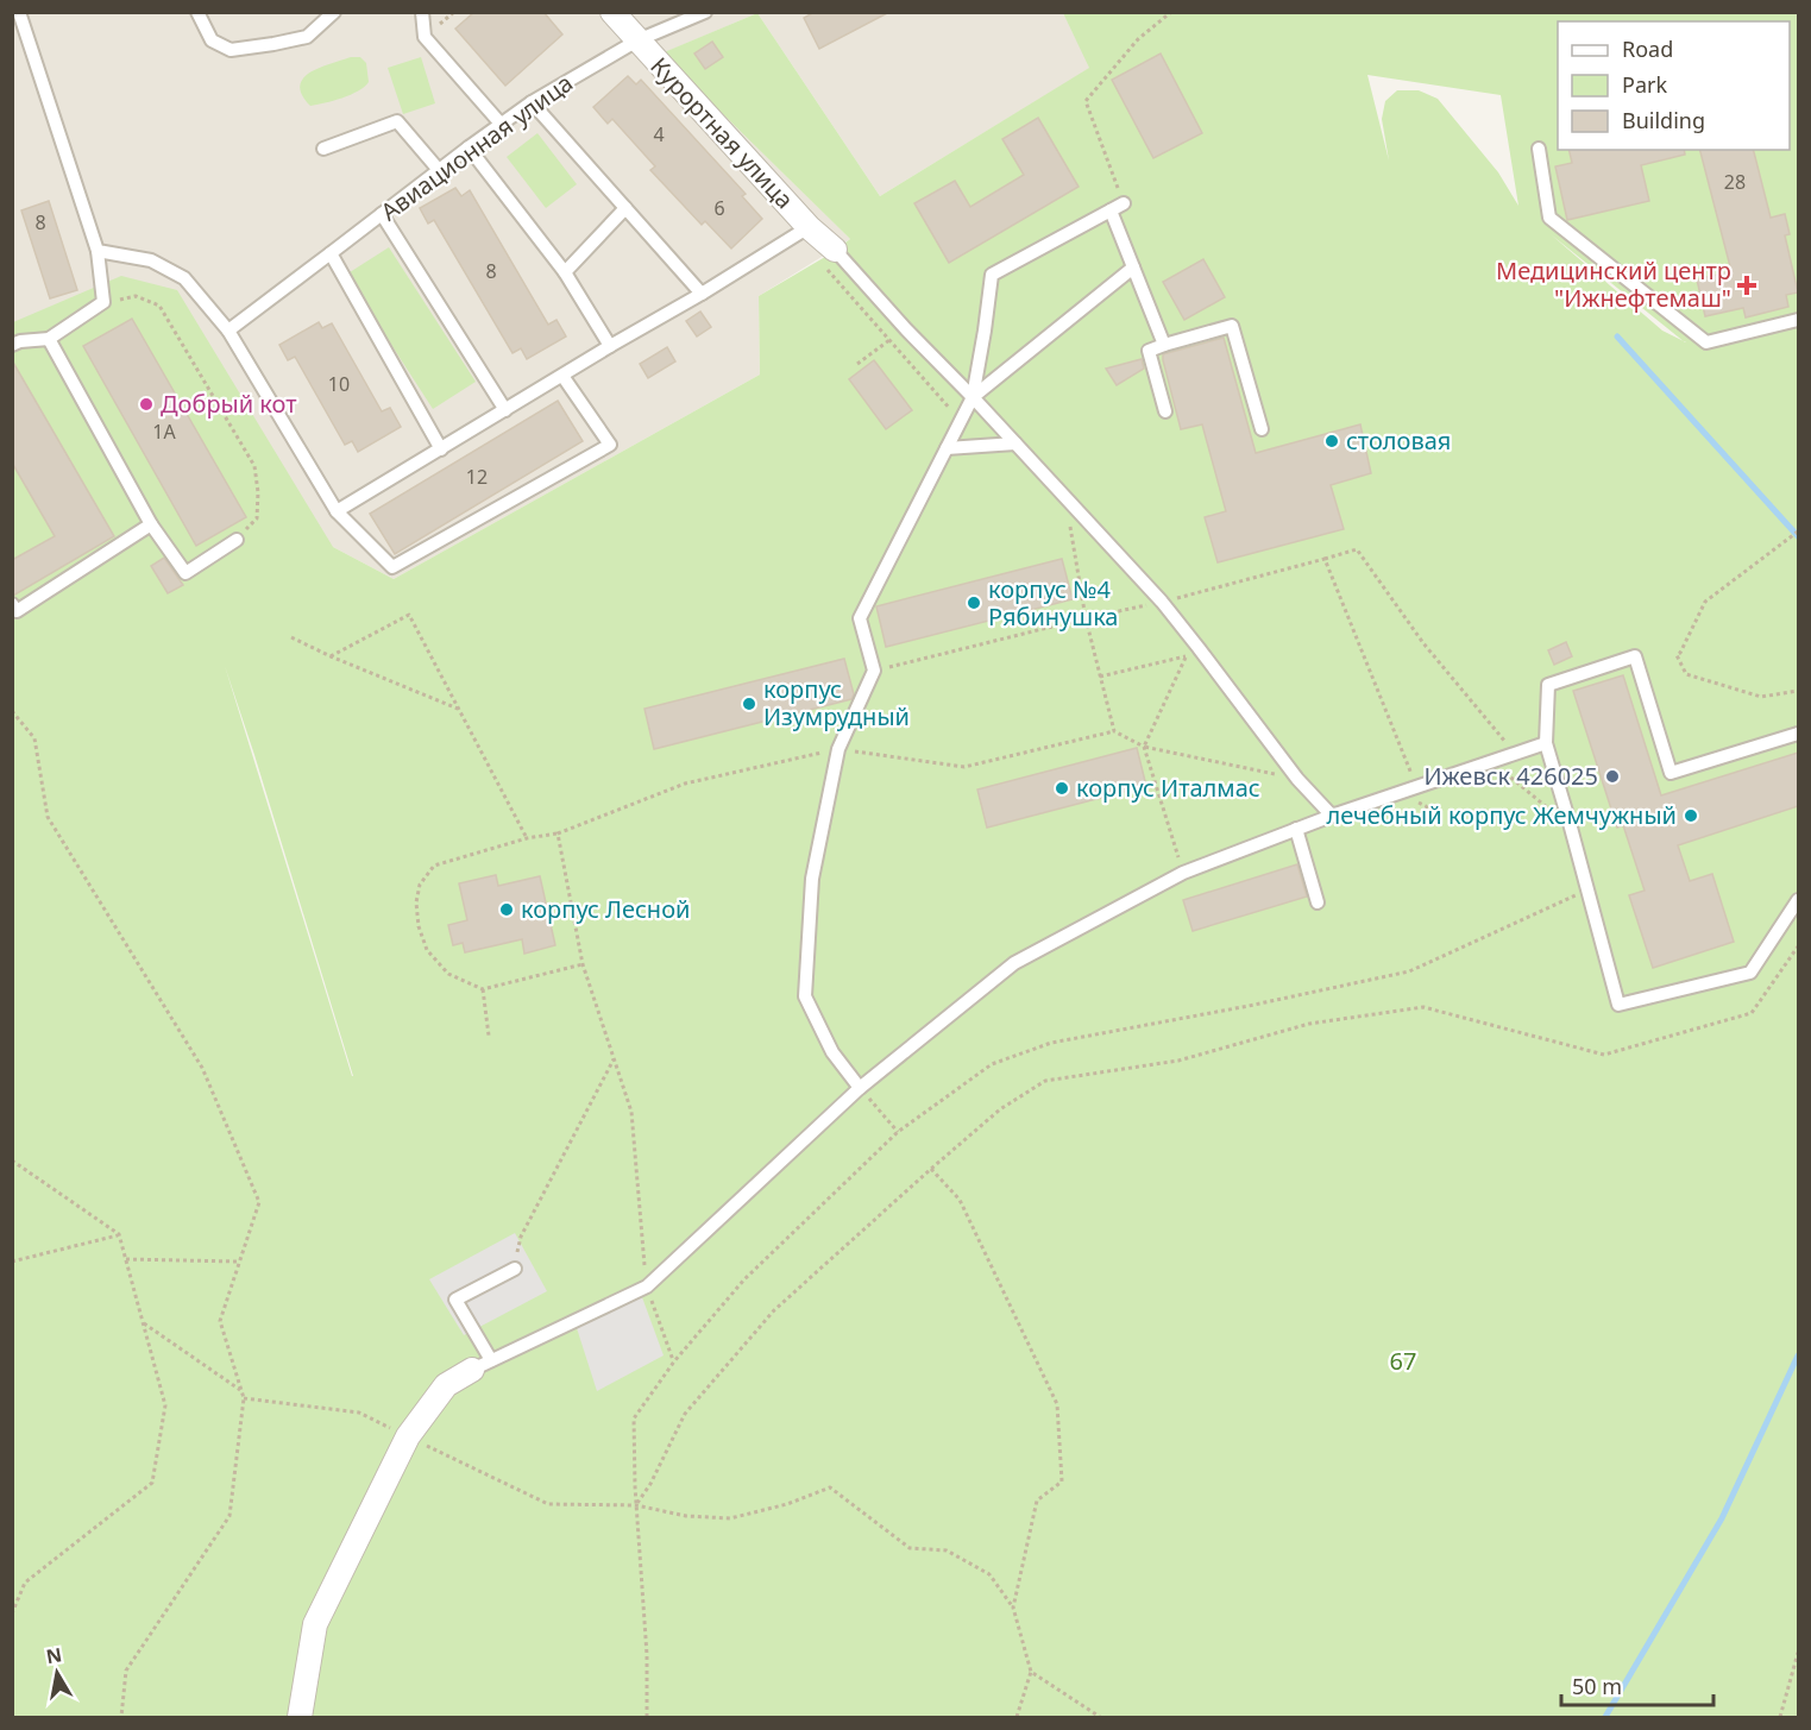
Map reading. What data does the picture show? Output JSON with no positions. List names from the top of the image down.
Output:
{
  "streets": {
    "street": ["Курортная улица"],
    "lane": ["Авиационная улица"]
  },
  "crossings": [
    ["Курортная улица", "Авиационная улица"]
  ],
  "parks": ["67"],
  "places": {
    "health": ["Медицинский центр \"Ижнефтемаш\""],
    "other": [
      "Добрый кот",
      "столовая",
      "корпус №4 Рябинушка",
      "корпус Изумрудный",
      "Ижевск 426025",
      "корпус Италмас",
      "лечебный корпус Жемчужный",
      "корпус Лесной"
    ]
  },
  "house_numbers": [
    "4",
    "28",
    "6",
    "8",
    "8",
    "10",
    "1А",
    "12"
  ],
  "legend": ["Road", "Park", "Building"],
  "scale_bar": "50 m",
  "north": "top"
}
